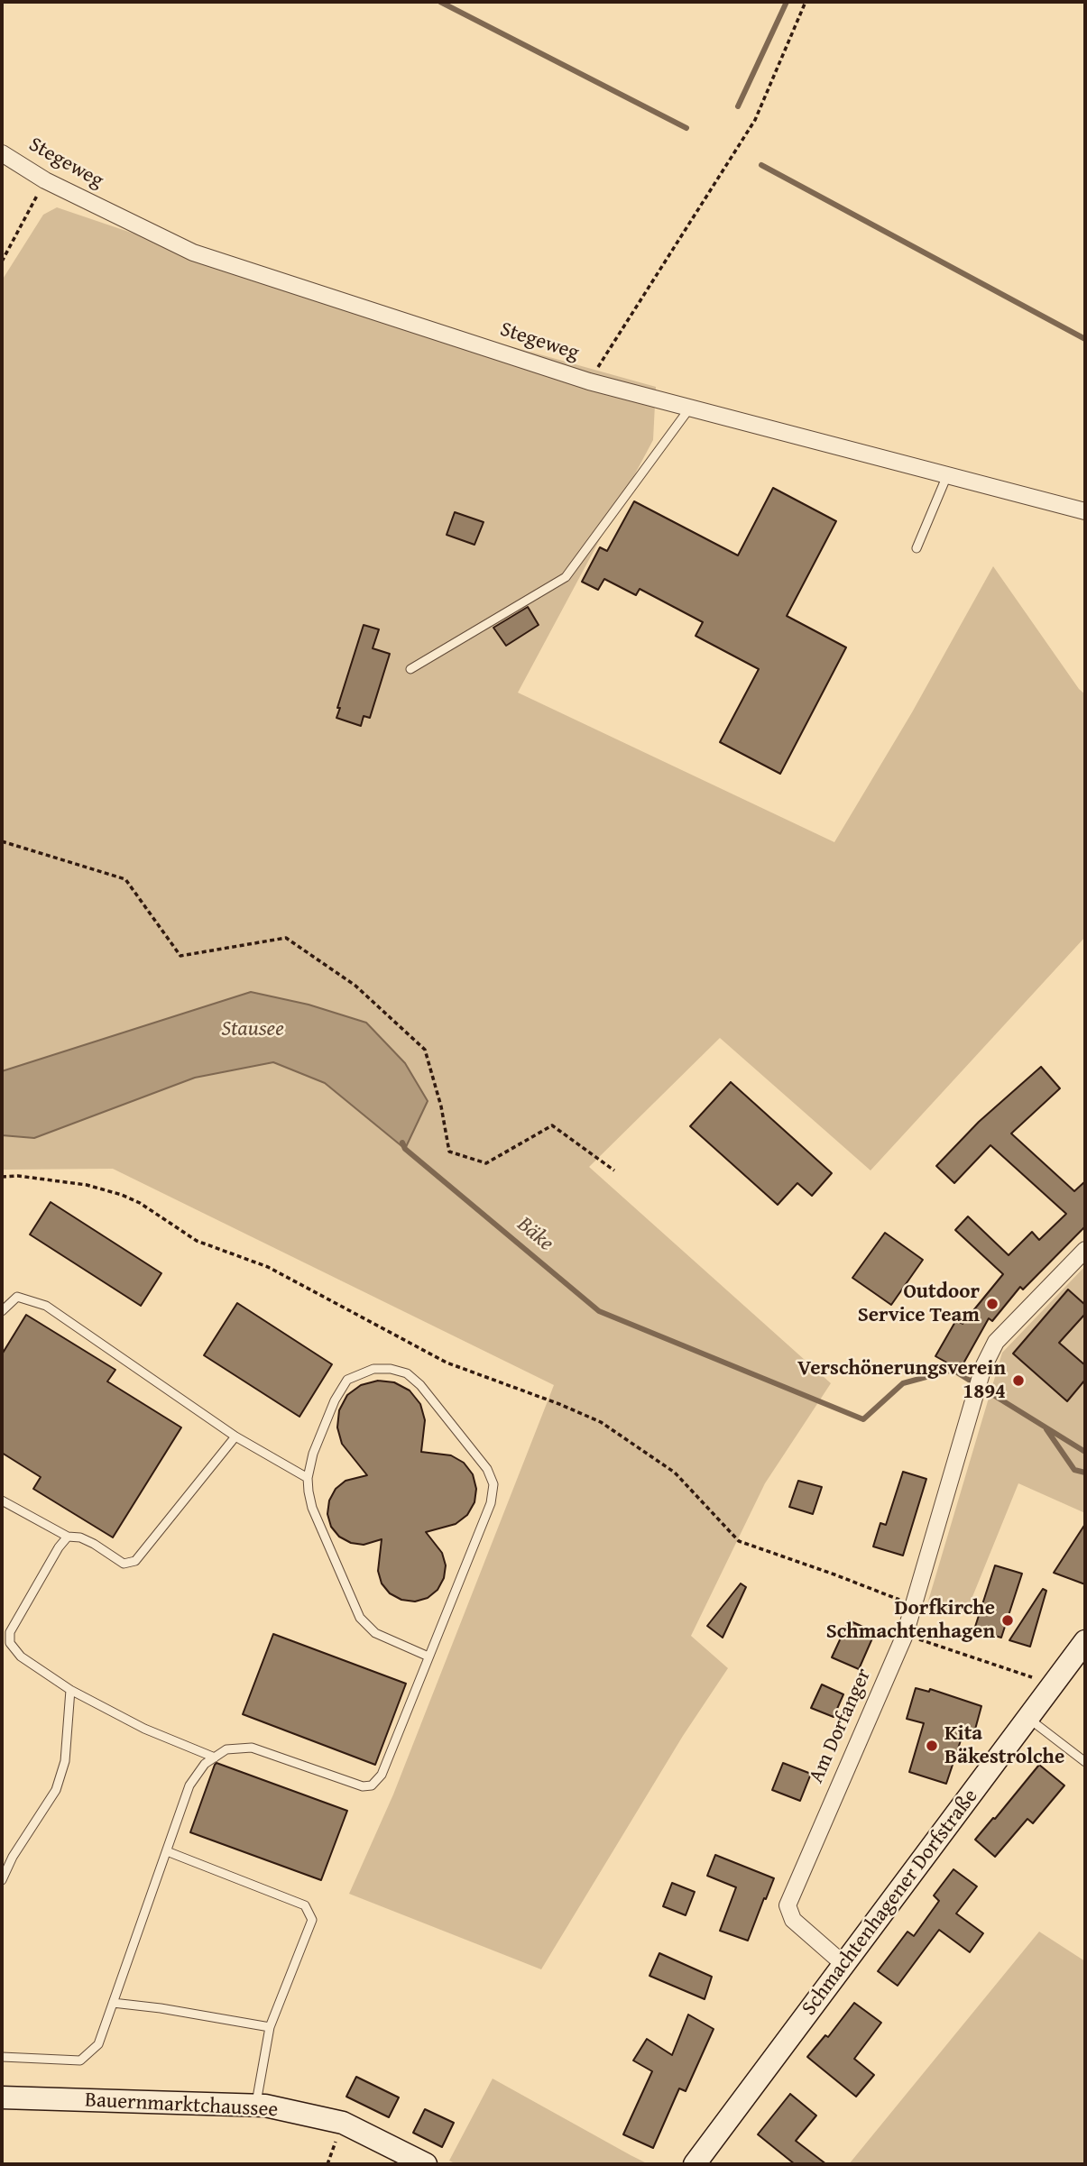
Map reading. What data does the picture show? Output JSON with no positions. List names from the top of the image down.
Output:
{
  "streets": {
    "main road": ["Schmachtenhagener Dorfstraße", "Bauernmarktchaussee"],
    "street": ["Stegeweg", "Am Dorfanger"]
  },
  "crossings": [
    ["Am Dorfanger", "Schmachtenhagener Dorfstraße"]
  ],
  "water": ["Stausee", "Bäke"],
  "places": [
    "Outdoor Service Team",
    "Verschönerungsverein 1894",
    "Dorfkirche Schmachtenhagen",
    "Kita Bäkestrolche"
  ]
}
